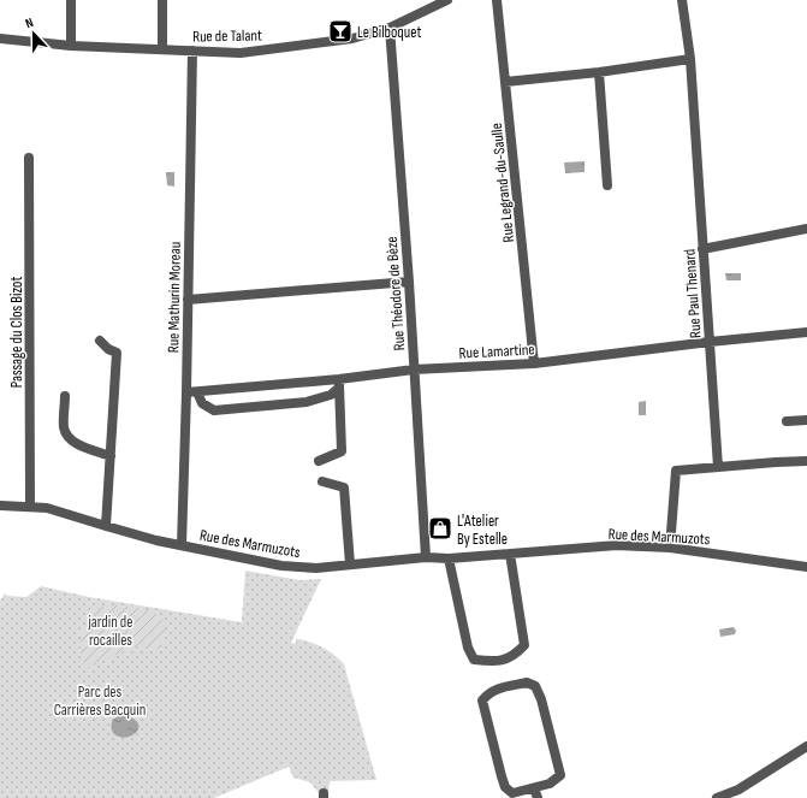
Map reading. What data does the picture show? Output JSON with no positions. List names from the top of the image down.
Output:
{
  "streets": {
    "street": [
      "Rue de Talant",
      "Rue Legrand-du-Saulle",
      "Rue Théodore de Bèze",
      "Rue Paul Thenard",
      "Rue Mathurin Moreau",
      "Passage du Clos Bizot",
      "Rue Lamartine",
      "Rue des Marmuzots"
    ]
  },
  "crossings": [
    ["Rue de Talant", "Rue Théodore de Bèze"],
    ["Rue de Talant", "Rue Mathurin Moreau"],
    ["Rue Legrand-du-Saulle", "Rue Lamartine"],
    ["Rue Théodore de Bèze", "Rue Lamartine"],
    ["Rue Théodore de Bèze", "Rue des Marmuzots"],
    ["Rue Paul Thenard", "Rue Lamartine"],
    ["Rue Mathurin Moreau", "Rue Lamartine"],
    ["Rue Mathurin Moreau", "Rue des Marmuzots"],
    ["Passage du Clos Bizot", "Rue des Marmuzots"]
  ],
  "parks": ["jardin de rocailles", "Parc des Carrières Bacquin"],
  "places": {
    "bar": ["Le Bilboquet"],
    "shop": ["L'Atelier By Estelle"]
  },
  "north": "top"
}
